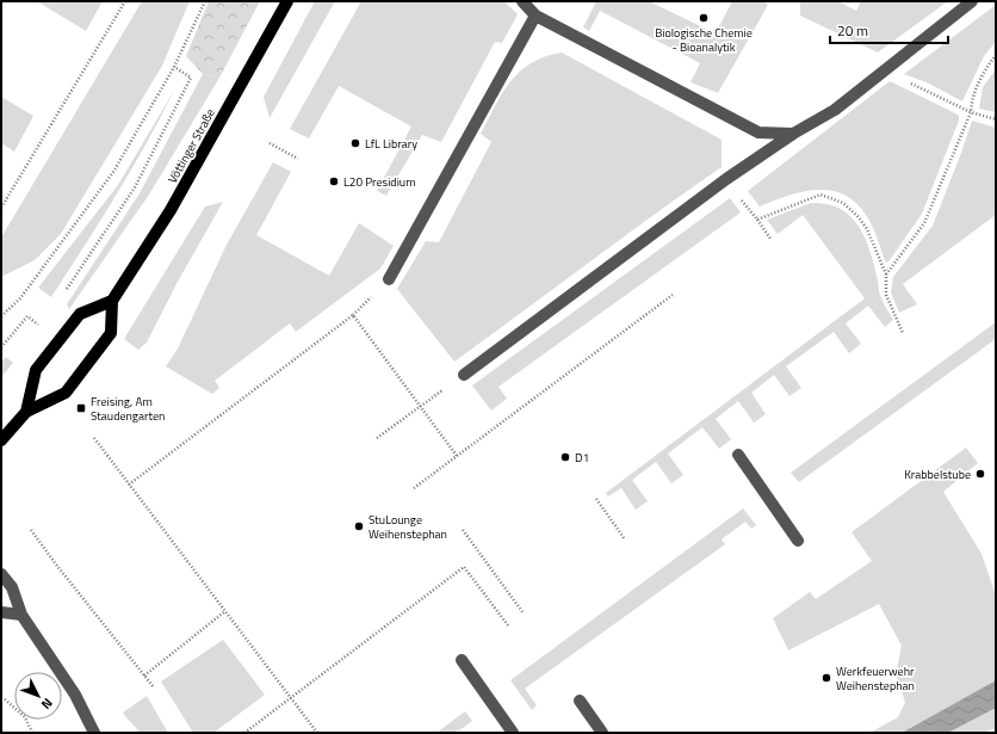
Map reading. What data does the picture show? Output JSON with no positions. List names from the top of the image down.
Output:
{
  "streets": {
    "main road": ["Vöttinger Straße"]
  },
  "places": {
    "other": [
      "Biologische Chemie - Bioanalytik",
      "LfL Library",
      "L20 Presidium",
      "D1",
      "Krabbelstube",
      "StuLounge Weihenstephan",
      "Werkfeuerwehr Weihenstephan"
    ],
    "transit": ["Freising, Am Staudengarten"]
  },
  "scale_bar": "20 m",
  "north": "bottom right"
}
